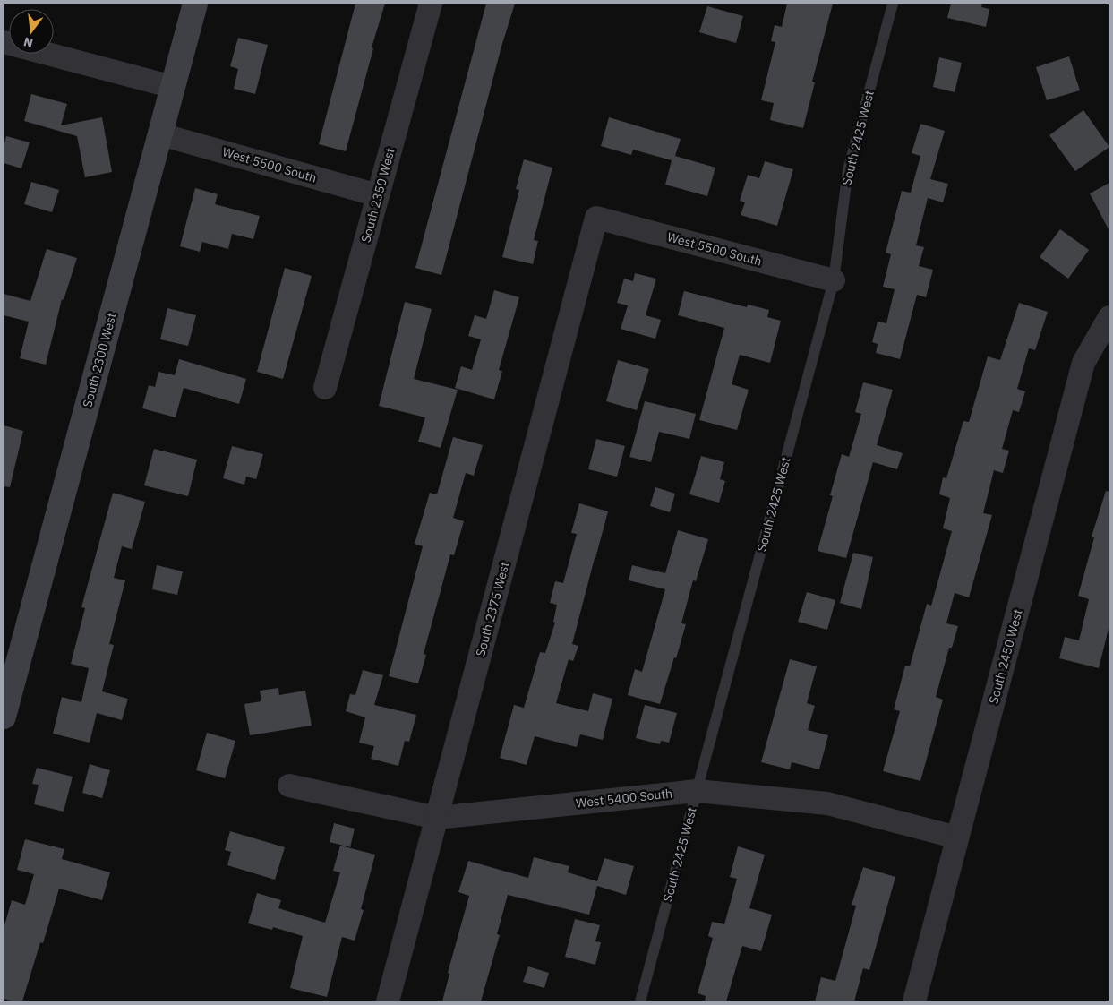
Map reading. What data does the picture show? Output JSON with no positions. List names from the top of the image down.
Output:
{
  "streets": {
    "street": [
      "West 5500 South",
      "South 2350 West",
      "South 2300 West",
      "South 2375 West",
      "South 2450 West",
      "West 5400 South"
    ],
    "lane": ["South 2425 West"]
  },
  "crossings": [
    ["South 2425 West", "West 5500 South"],
    ["South 2425 West", "West 5400 South"],
    ["West 5500 South", "South 2350 West"],
    ["West 5500 South", "South 2300 West"],
    ["West 5500 South", "South 2375 West"],
    ["South 2375 West", "West 5400 South"],
    ["South 2450 West", "West 5400 South"]
  ],
  "north": "bottom"
}
